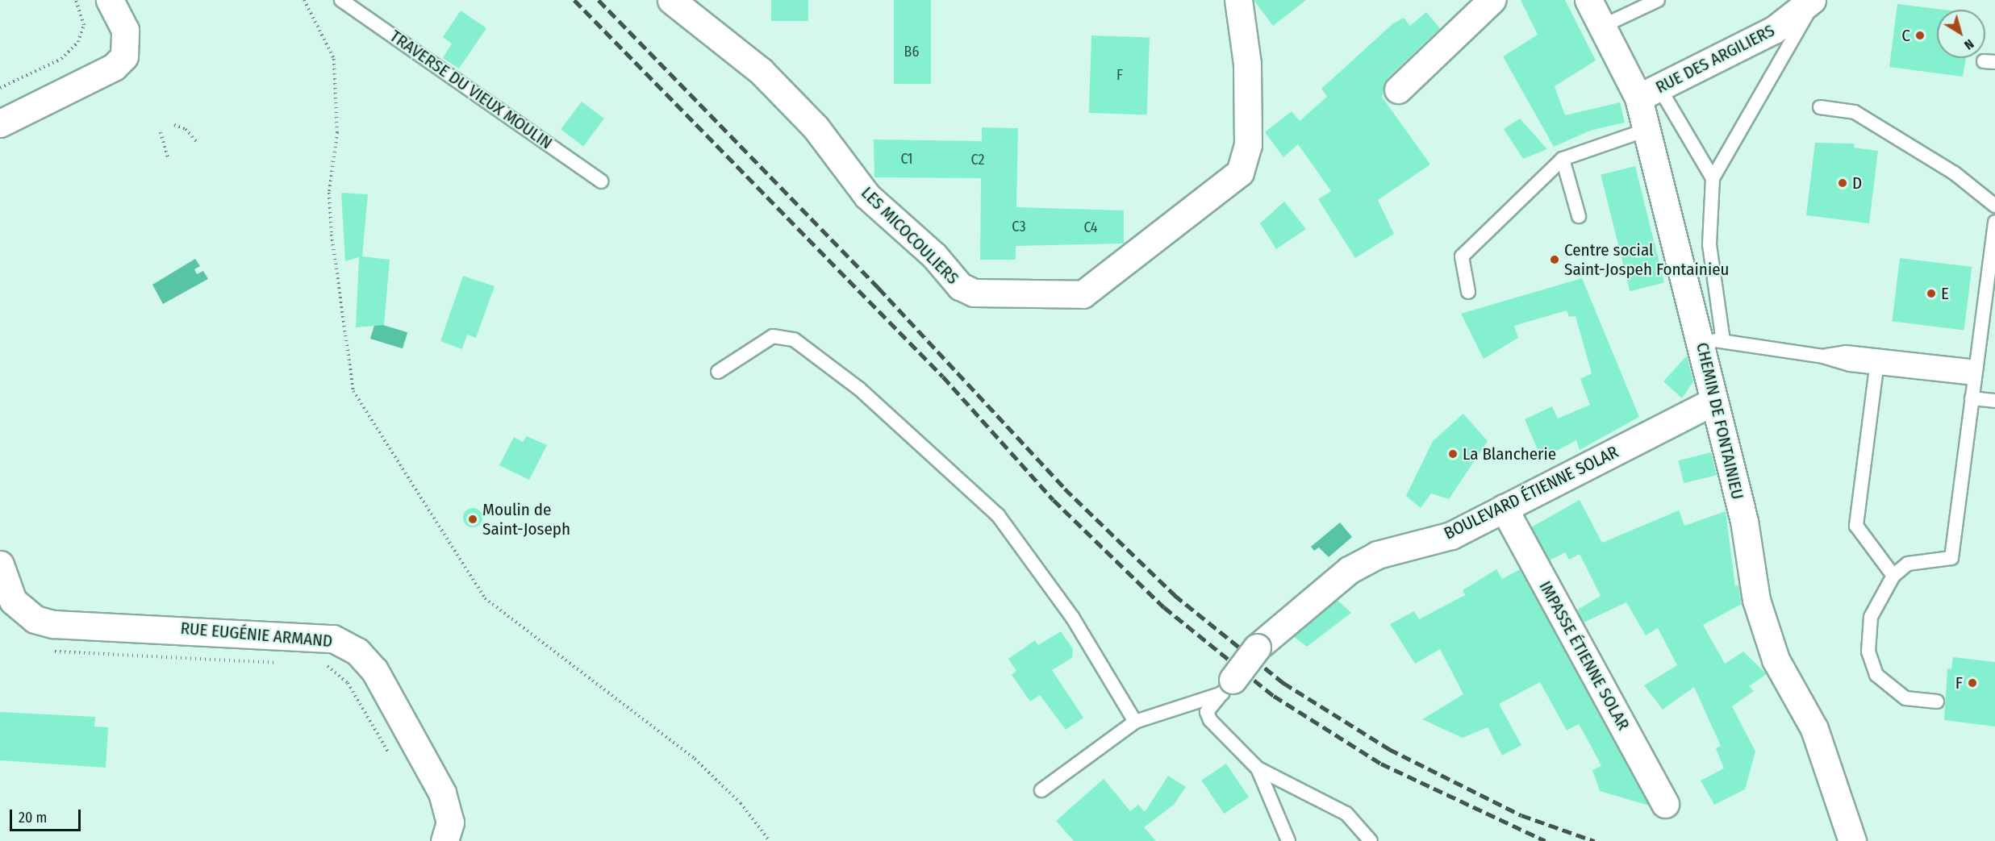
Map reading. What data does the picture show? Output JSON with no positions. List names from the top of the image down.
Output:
{
  "streets": {
    "street": [
      "RUE DES ARGILIERS",
      "LES MICOCOULIERS",
      "CHEMIN DE FONTAINIEU",
      "BOULEVARD ÉTIENNE SOLAR",
      "RUE EUGÉNIE ARMAND",
      "IMPASSE ÉTIENNE SOLAR"
    ],
    "lane": ["TRAVERSE DU VIEUX MOULIN"]
  },
  "crossings": [
    ["RUE DES ARGILIERS", "CHEMIN DE FONTAINIEU"],
    ["CHEMIN DE FONTAINIEU", "BOULEVARD ÉTIENNE SOLAR"],
    ["BOULEVARD ÉTIENNE SOLAR", "IMPASSE ÉTIENNE SOLAR"]
  ],
  "places": [
    "C",
    "D",
    "Centre social Saint-Jospeh Fontainieu",
    "E",
    "La Blancherie",
    "Moulin de Saint-Joseph",
    "F"
  ],
  "house_numbers": [
    "B6",
    "F",
    "C1",
    "C2",
    "C3",
    "C4"
  ],
  "scale_bar": "20 m",
  "north": "bottom right"
}
